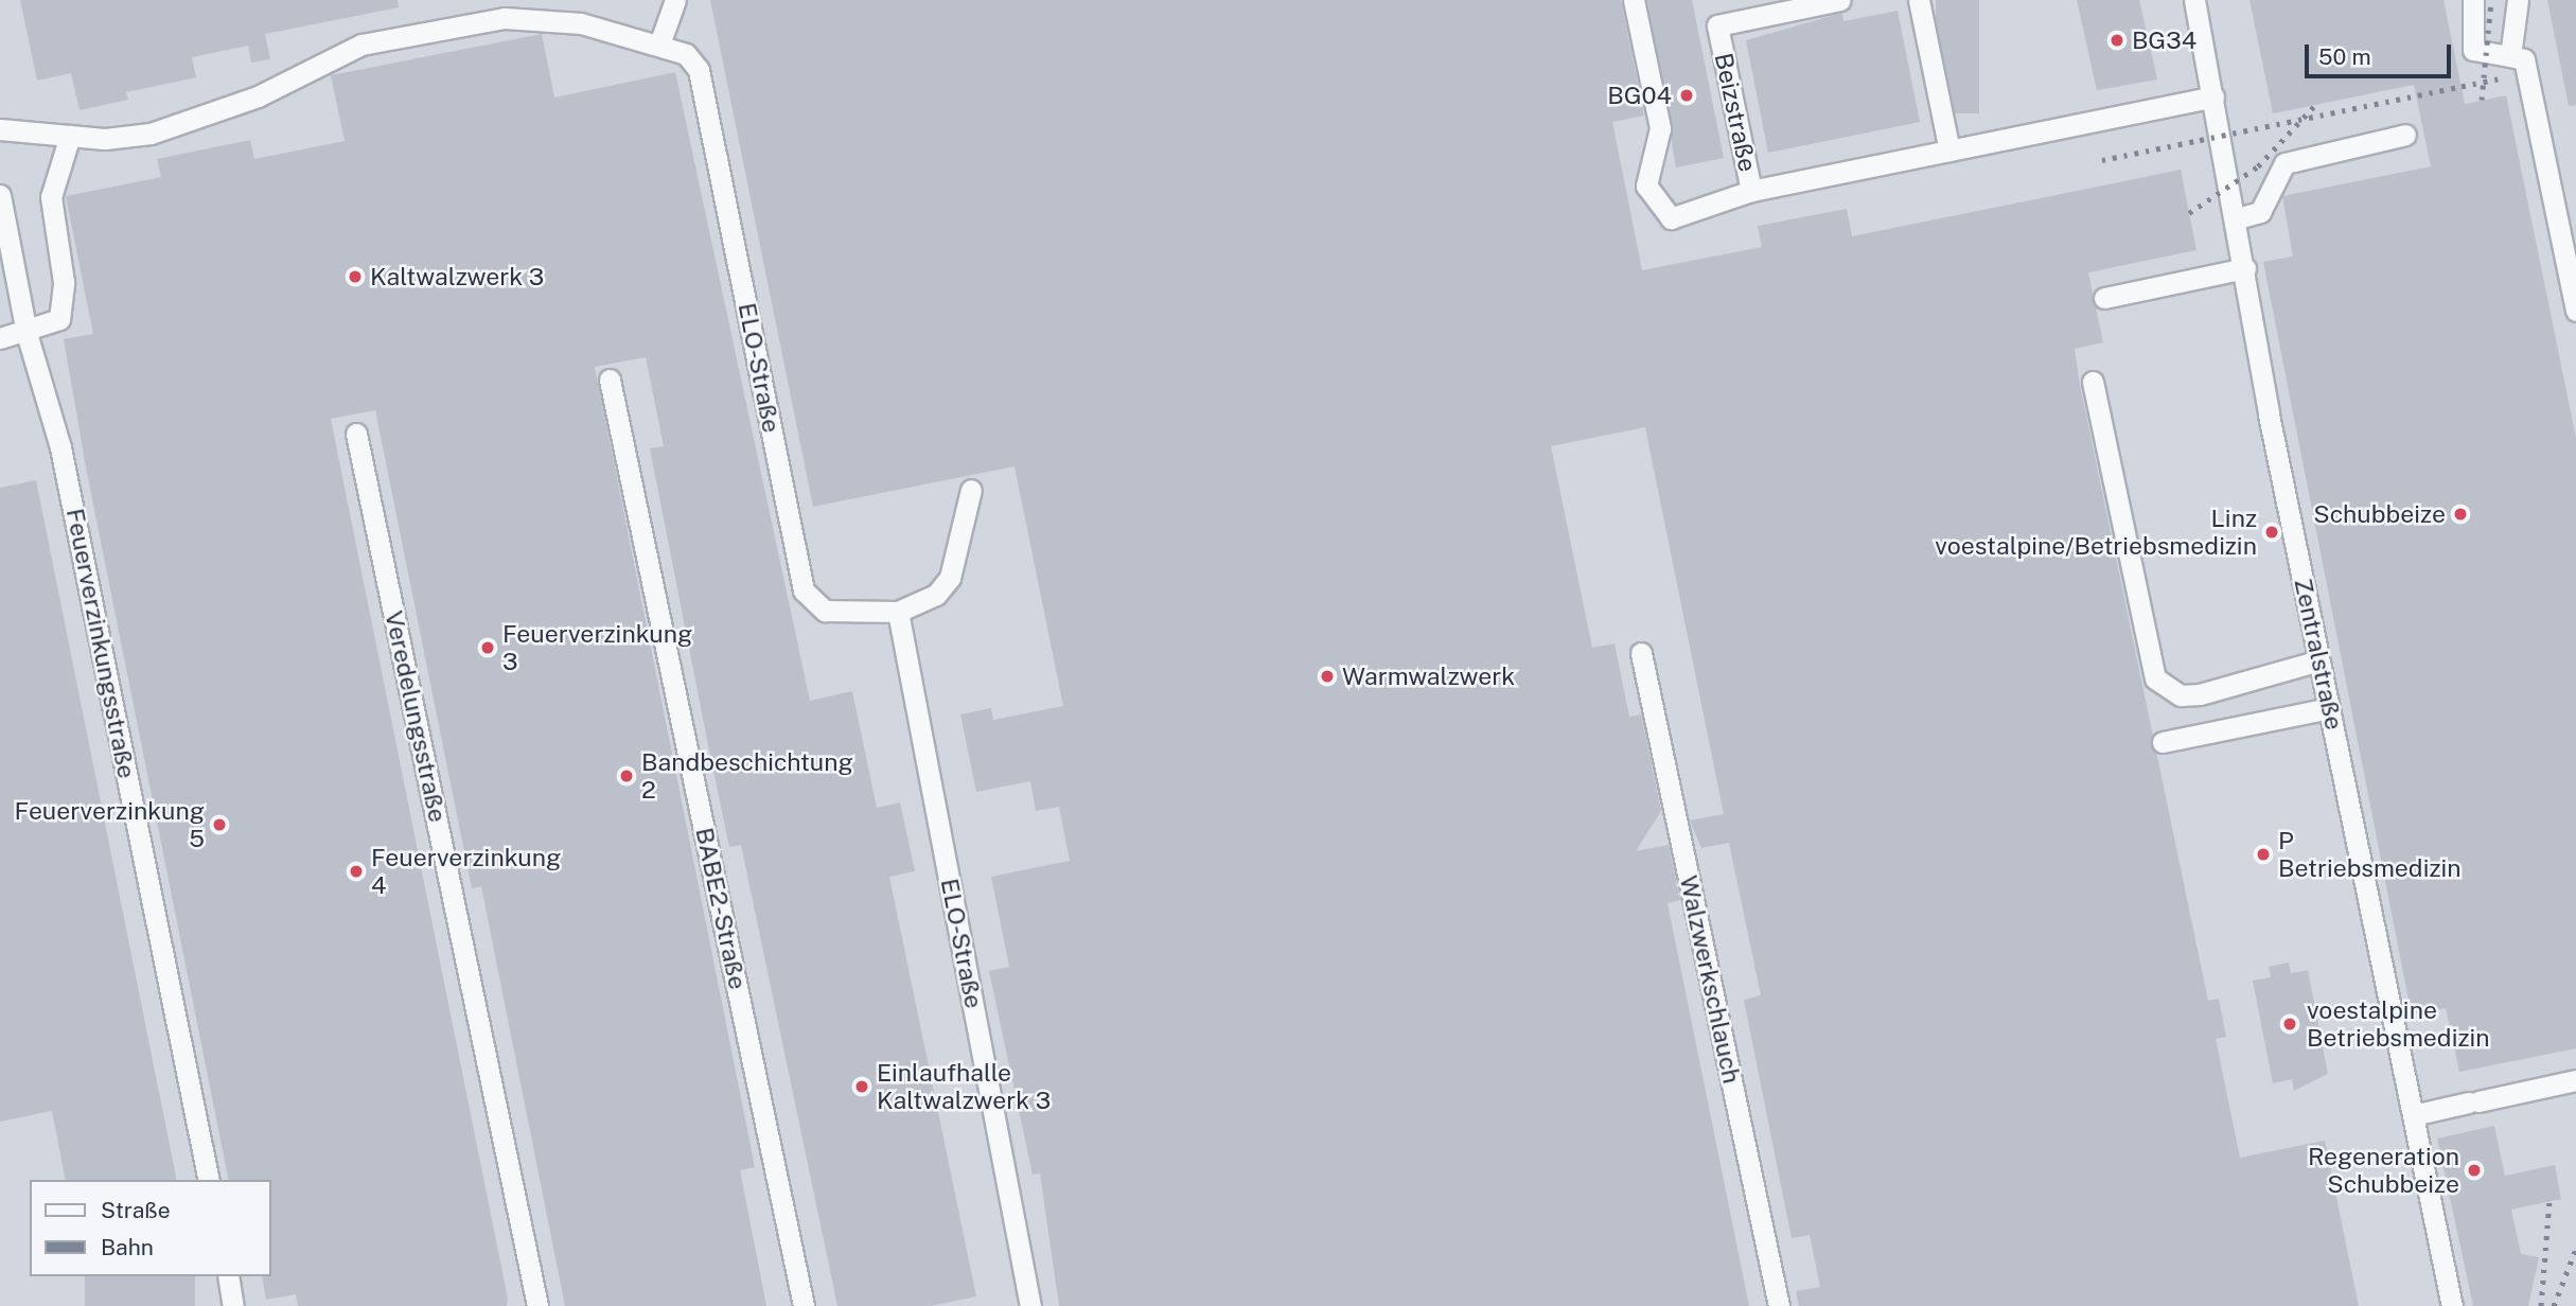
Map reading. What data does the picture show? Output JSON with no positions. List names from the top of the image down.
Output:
{
  "streets": {
    "street": [
      "Beizstraße",
      "ELO-Straße",
      "Feuerverzinkungsstraße",
      "Zentralstraße",
      "Veredelungsstraße",
      "BABE2-Straße",
      "Walzwerkschlauch"
    ]
  },
  "crossings": [
    ["Beizstraße", "Zentralstraße"]
  ],
  "places": [
    "BG34",
    "BG04",
    "Kaltwalzwerk 3",
    "Schubbeize",
    "Linz voestalpine/Betriebsmedizin",
    "Feuerverzinkung 3",
    "Warmwalzwerk",
    "Bandbeschichtung 2",
    "Feuerverzinkung 5",
    "P Betriebsmedizin",
    "Feuerverzinkung 4",
    "voestalpine Betriebsmedizin",
    "Einlaufhalle Kaltwalzwerk 3",
    "Regeneration Schubbeize"
  ],
  "legend": ["Straße", "Bahn"],
  "scale_bar": "50 m"
}
